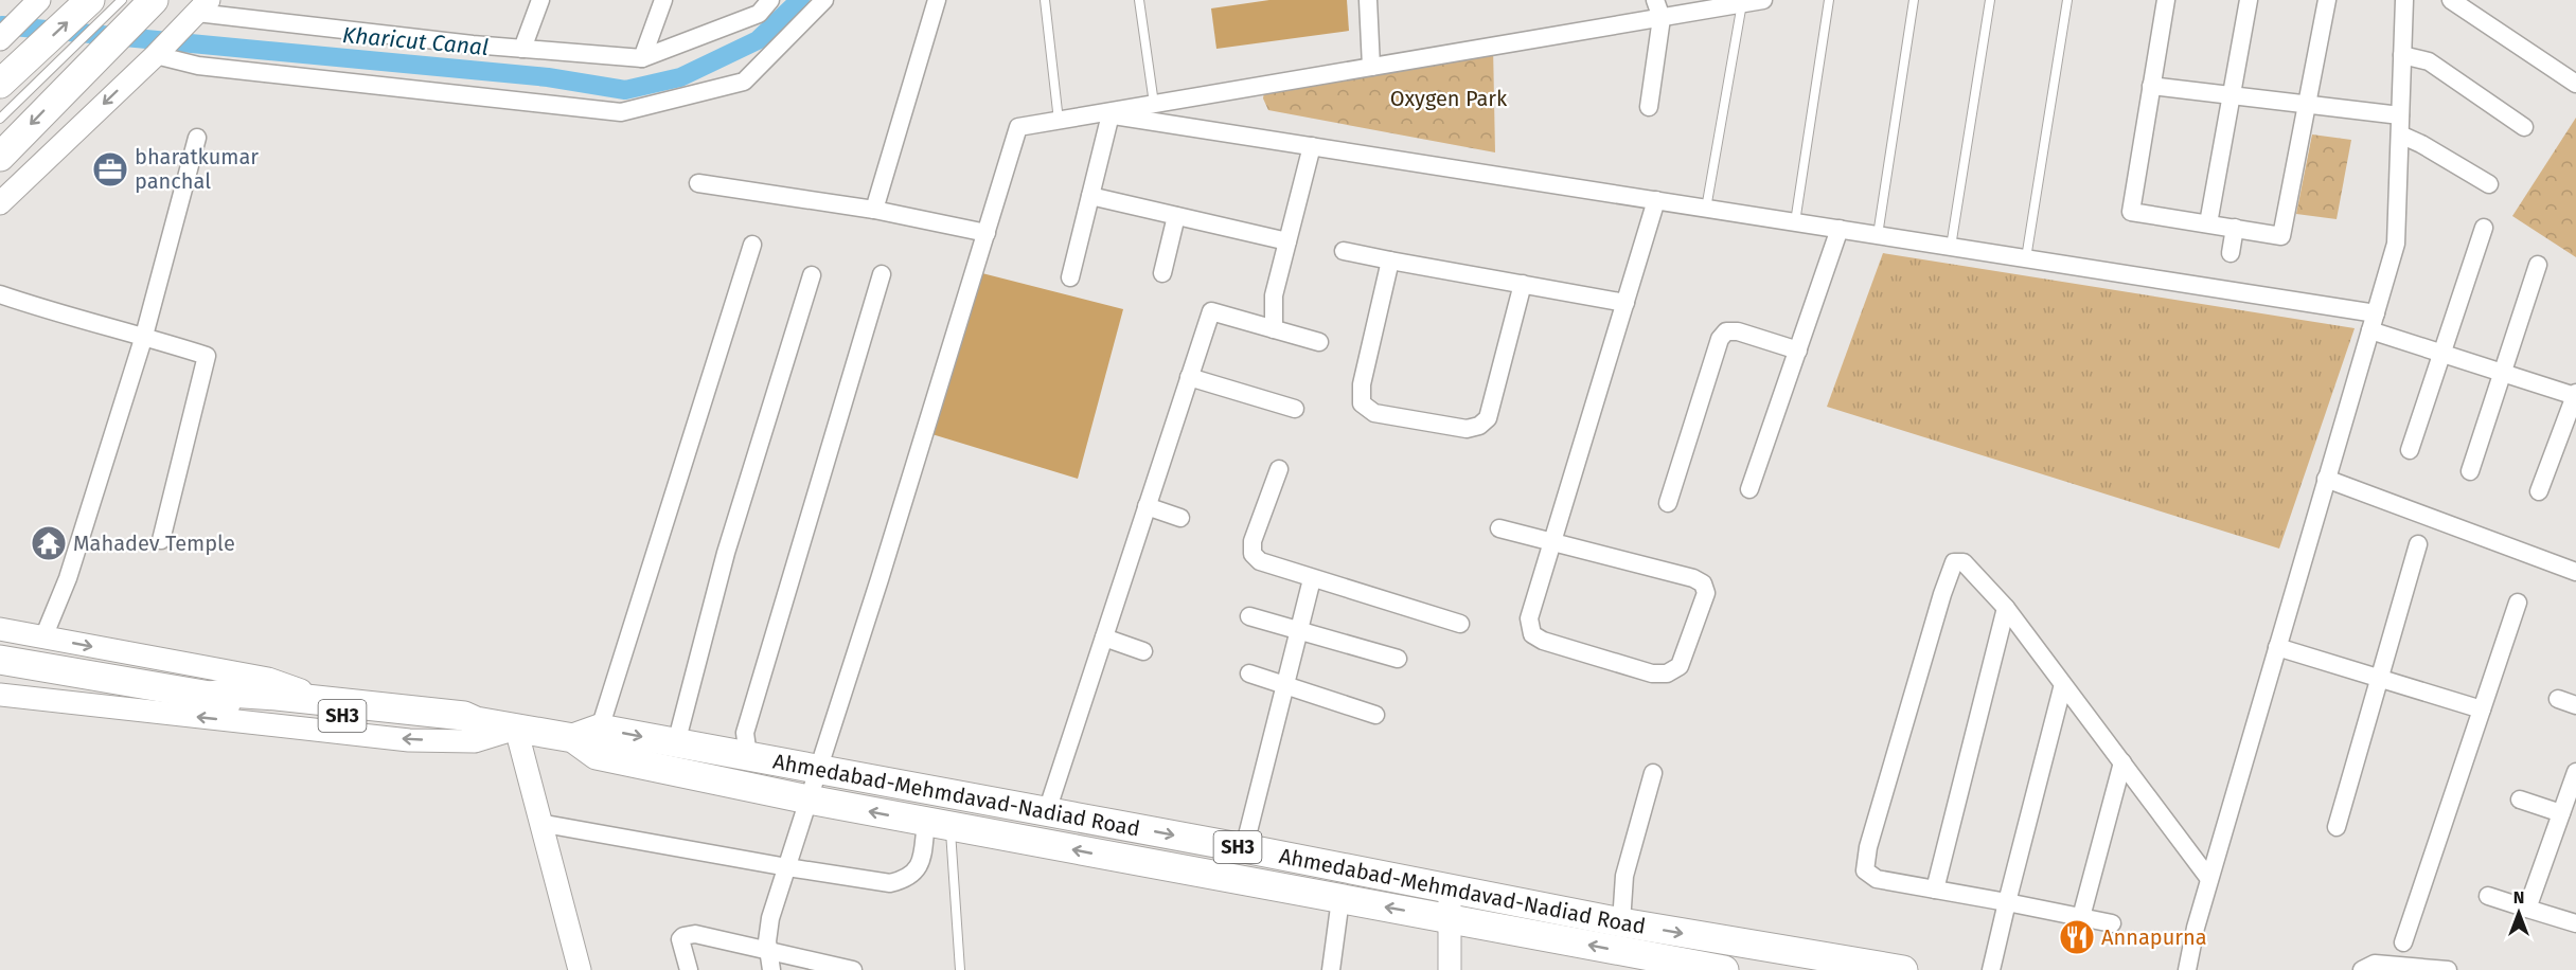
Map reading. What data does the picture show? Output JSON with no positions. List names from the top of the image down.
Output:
{
  "streets": {
    "main road": ["SH3", "Ahmedabad-Mehmdavad-Nadiad Road"]
  },
  "crossings": [
    ["SH3", "Ahmedabad-Mehmdavad-Nadiad Road"]
  ],
  "water": ["Kharicut Canal"],
  "parks": ["Oxygen Park"],
  "places": {
    "office": ["bharatkumar panchal"],
    "temple": ["Mahadev Temple"],
    "restaurant": ["Annapurna"]
  },
  "north": "top"
}
